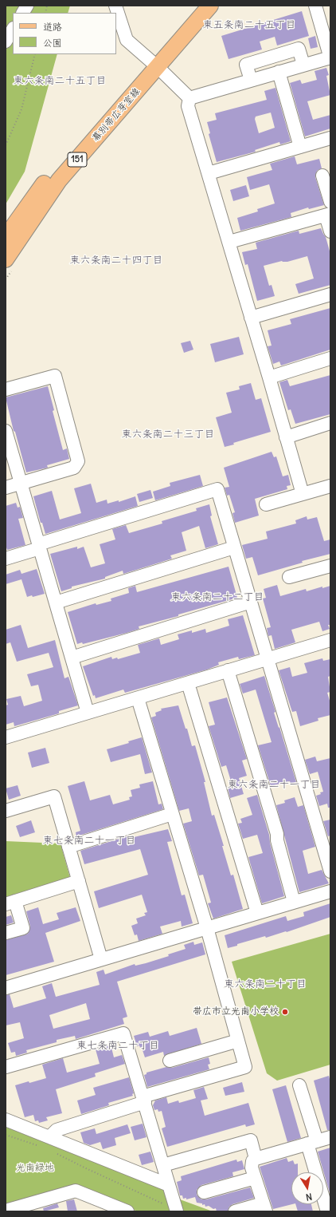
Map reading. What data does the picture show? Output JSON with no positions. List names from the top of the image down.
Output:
{
  "streets": {
    "main road": ["幕別帯広芽室線", "151"]
  },
  "districts": [
    "東五条南二十五丁目",
    "東六条南二十五丁目",
    "東六条南二十四丁目",
    "東六条南二十三丁目",
    "東六条南二十二丁目",
    "東六条南二十一丁目",
    "東七条南二十一丁目",
    "東六条南二十丁目",
    "東七条南二十丁目"
  ],
  "parks": ["光南緑地"],
  "places": ["帯広市立光南小学校"],
  "legend": ["道路", "公園"],
  "north": "bottom"
}
